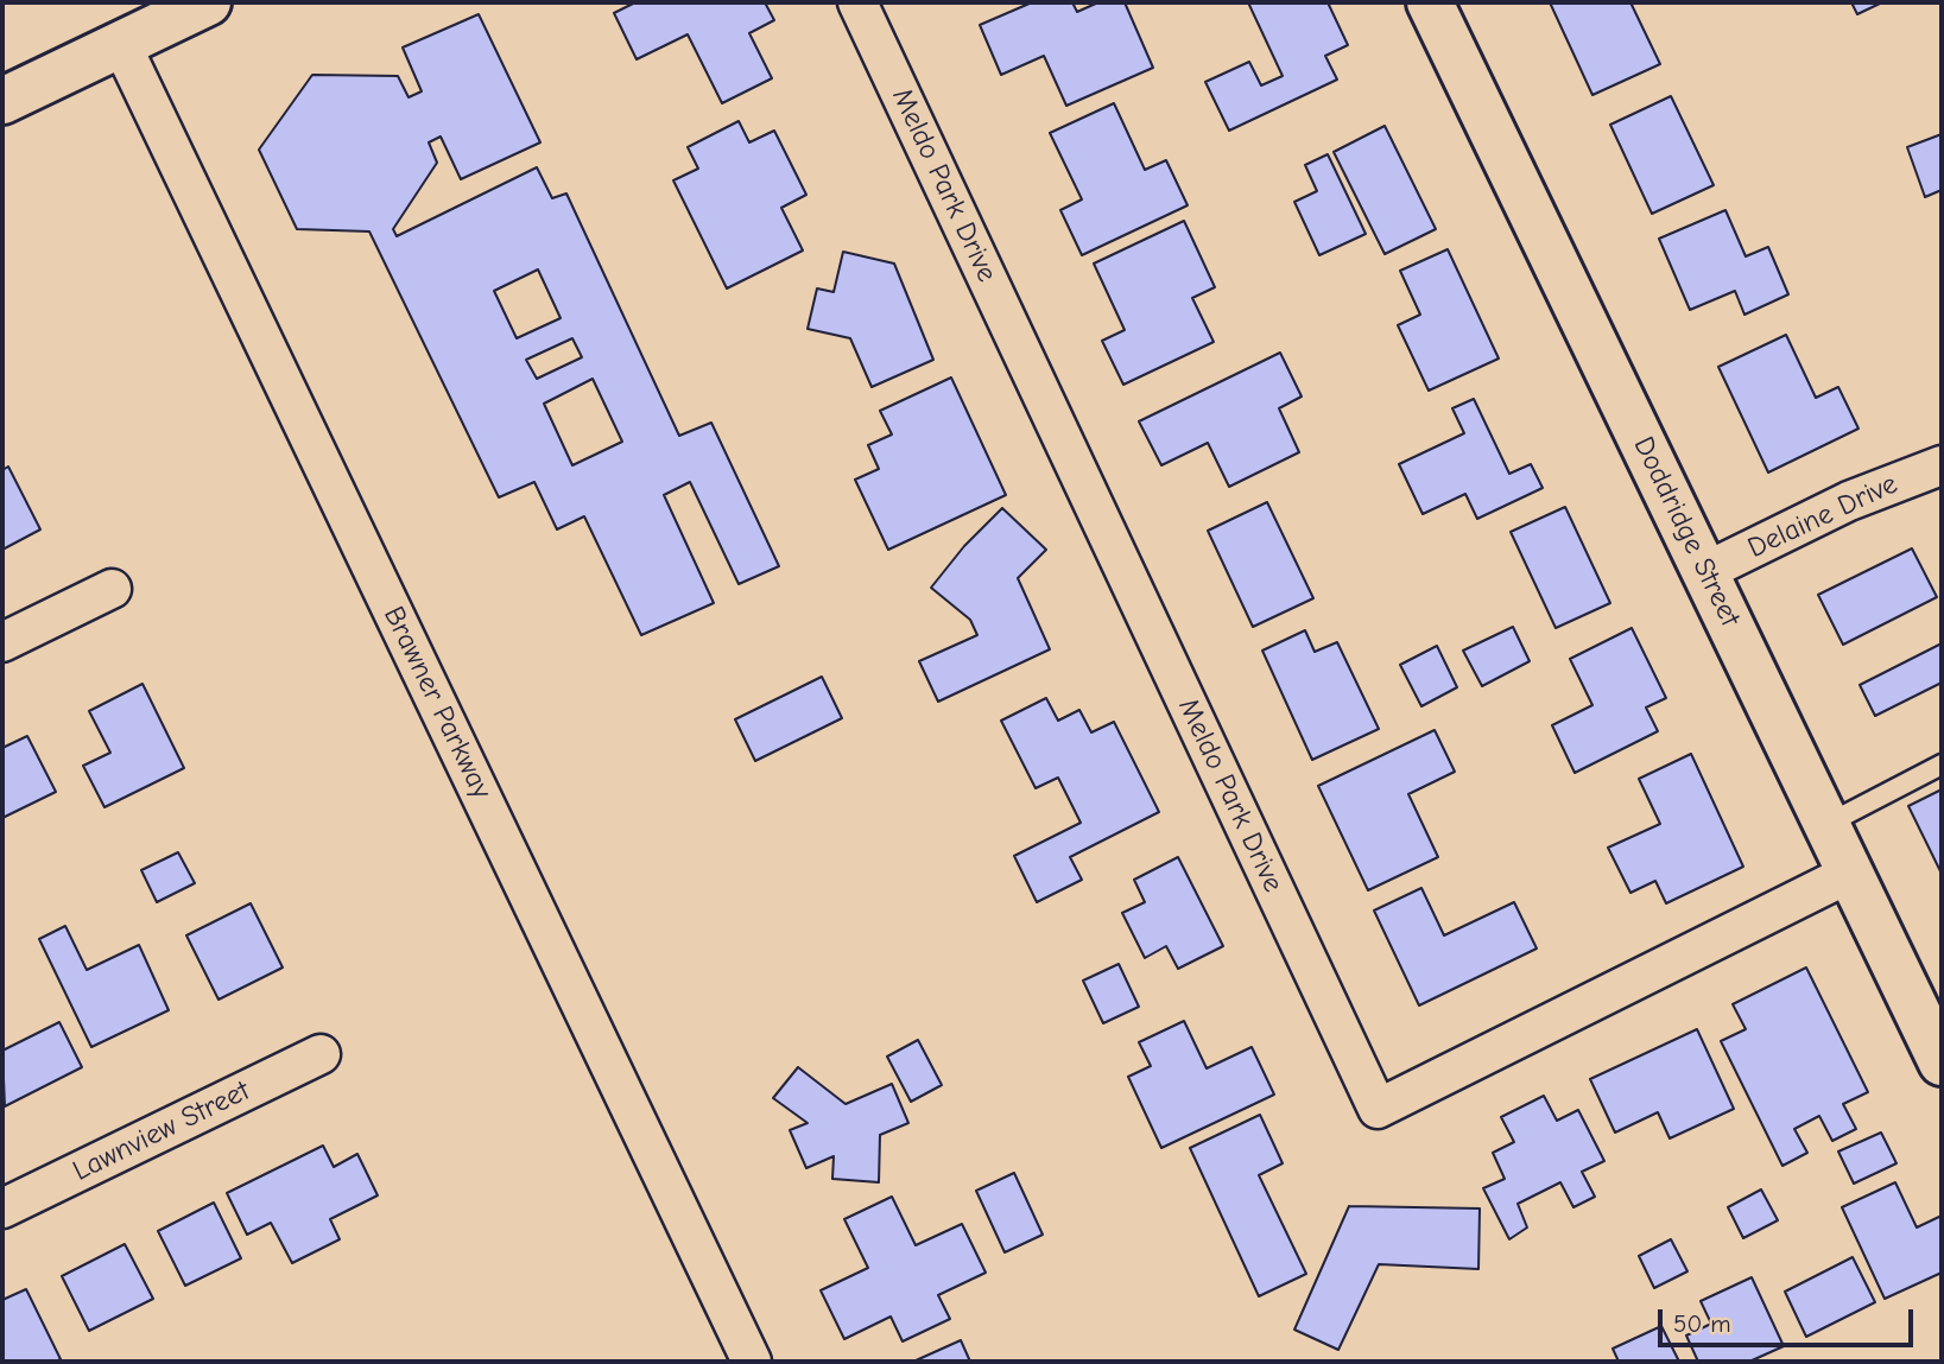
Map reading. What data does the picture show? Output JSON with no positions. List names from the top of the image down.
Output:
{
  "streets": {
    "main road": ["Doddridge Street"],
    "street": [
      "Meldo Park Drive",
      "Delaine Drive",
      "Brawner Parkway",
      "Lawnview Street"
    ]
  },
  "crossings": [
    ["Meldo Park Drive", "Doddridge Street"],
    ["Delaine Drive", "Doddridge Street"]
  ],
  "scale_bar": "50 m"
}
